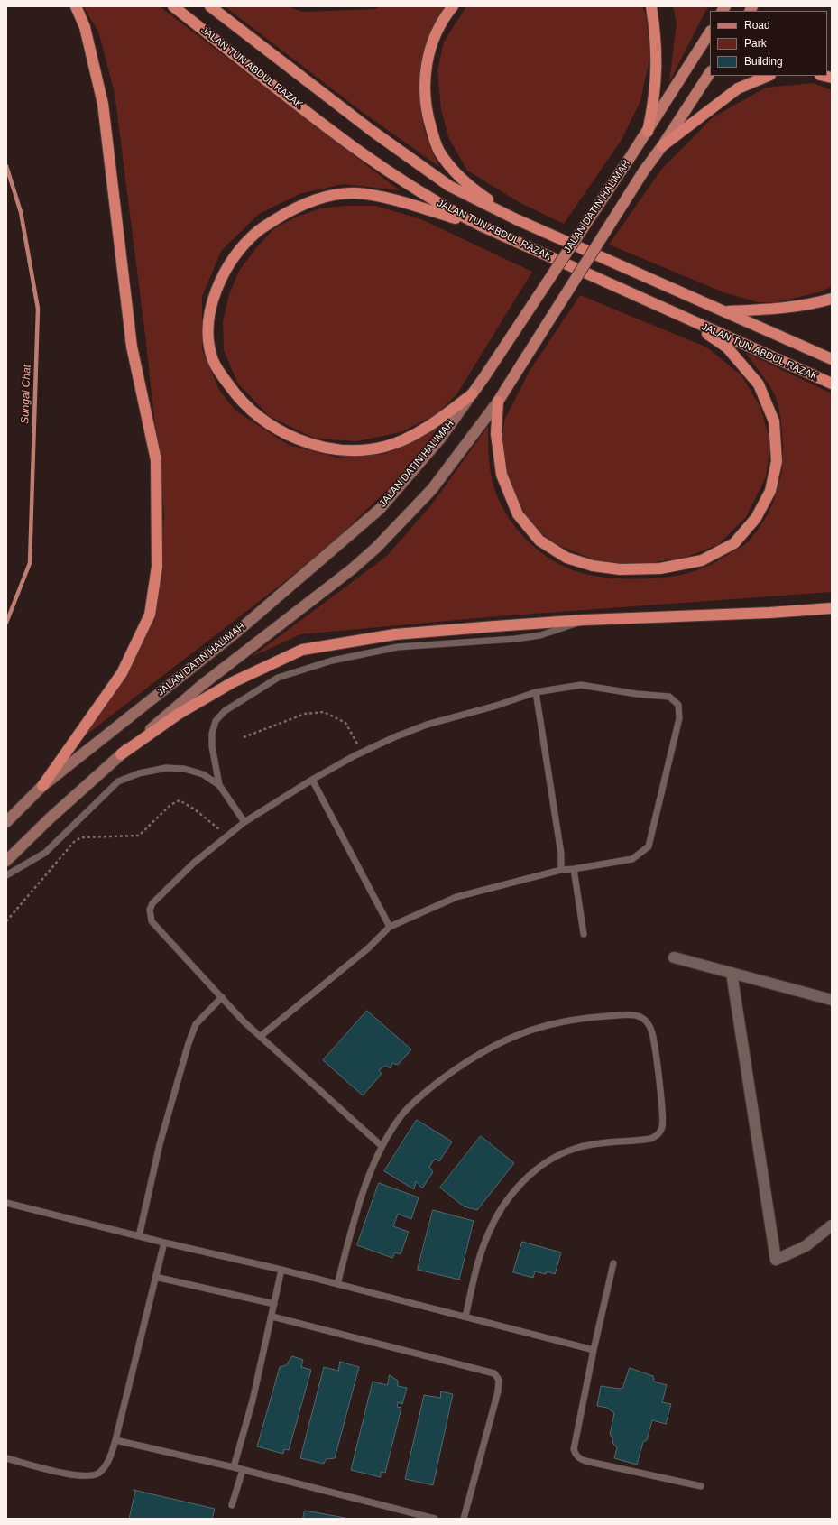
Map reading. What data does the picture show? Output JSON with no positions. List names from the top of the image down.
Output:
{
  "streets": {
    "highway": ["JALAN TUN ABDUL RAZAK"],
    "main road": ["JALAN DATIN HALIMAH"]
  },
  "water": ["Sungai Chat"],
  "legend": ["Road", "Park", "Building"]
}
